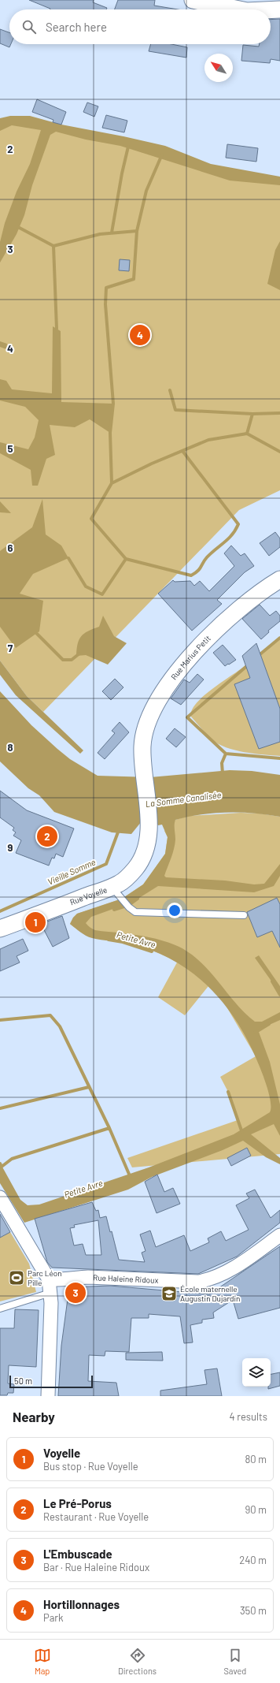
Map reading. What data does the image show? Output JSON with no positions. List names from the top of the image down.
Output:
{
  "streets": {
    "street": ["Rue Marius Petit", "Rue Voyelle", "Rue Haleine Ridoux"]
  },
  "crossings": [
    ["Rue Marius Petit", "Rue Voyelle"]
  ],
  "water": ["La Somme Canalisée", "Vieille Somme", "Petite Avre"],
  "places": {
    "sports": ["Parc Léon Pille"],
    "school or university": ["École maternelle Augustin Dujardin"]
  },
  "scale_bar": "50 m",
  "north": "top left",
  "page": {
    "search": "Search here",
    "pins": [
      "4",
      "2",
      "1",
      "3"
    ],
    "scale": "50 m",
    "heading": ["Nearby", "4 results"],
    "list": [
      {
        "mark": "1",
        "name": "Voyelle",
        "note": "Bus stop · Rue Voyelle",
        "value": "80 m"
      },
      {
        "mark": "2",
        "name": "Le Pré-Porus",
        "note": "Restaurant · Rue Voyelle",
        "value": "90 m"
      },
      {
        "mark": "3",
        "name": "L'Embuscade",
        "note": "Bar · Rue Haleine Ridoux",
        "value": "240 m"
      },
      {
        "mark": "4",
        "name": "Hortillonnages",
        "note": "Park",
        "value": "350 m"
      }
    ],
    "nav": ["Map", "Directions", "Saved"]
  },
  "grid": {
    "rows": [
      "2",
      "3",
      "4",
      "5",
      "6",
      "7",
      "8",
      "9"
    ]
  }
}
